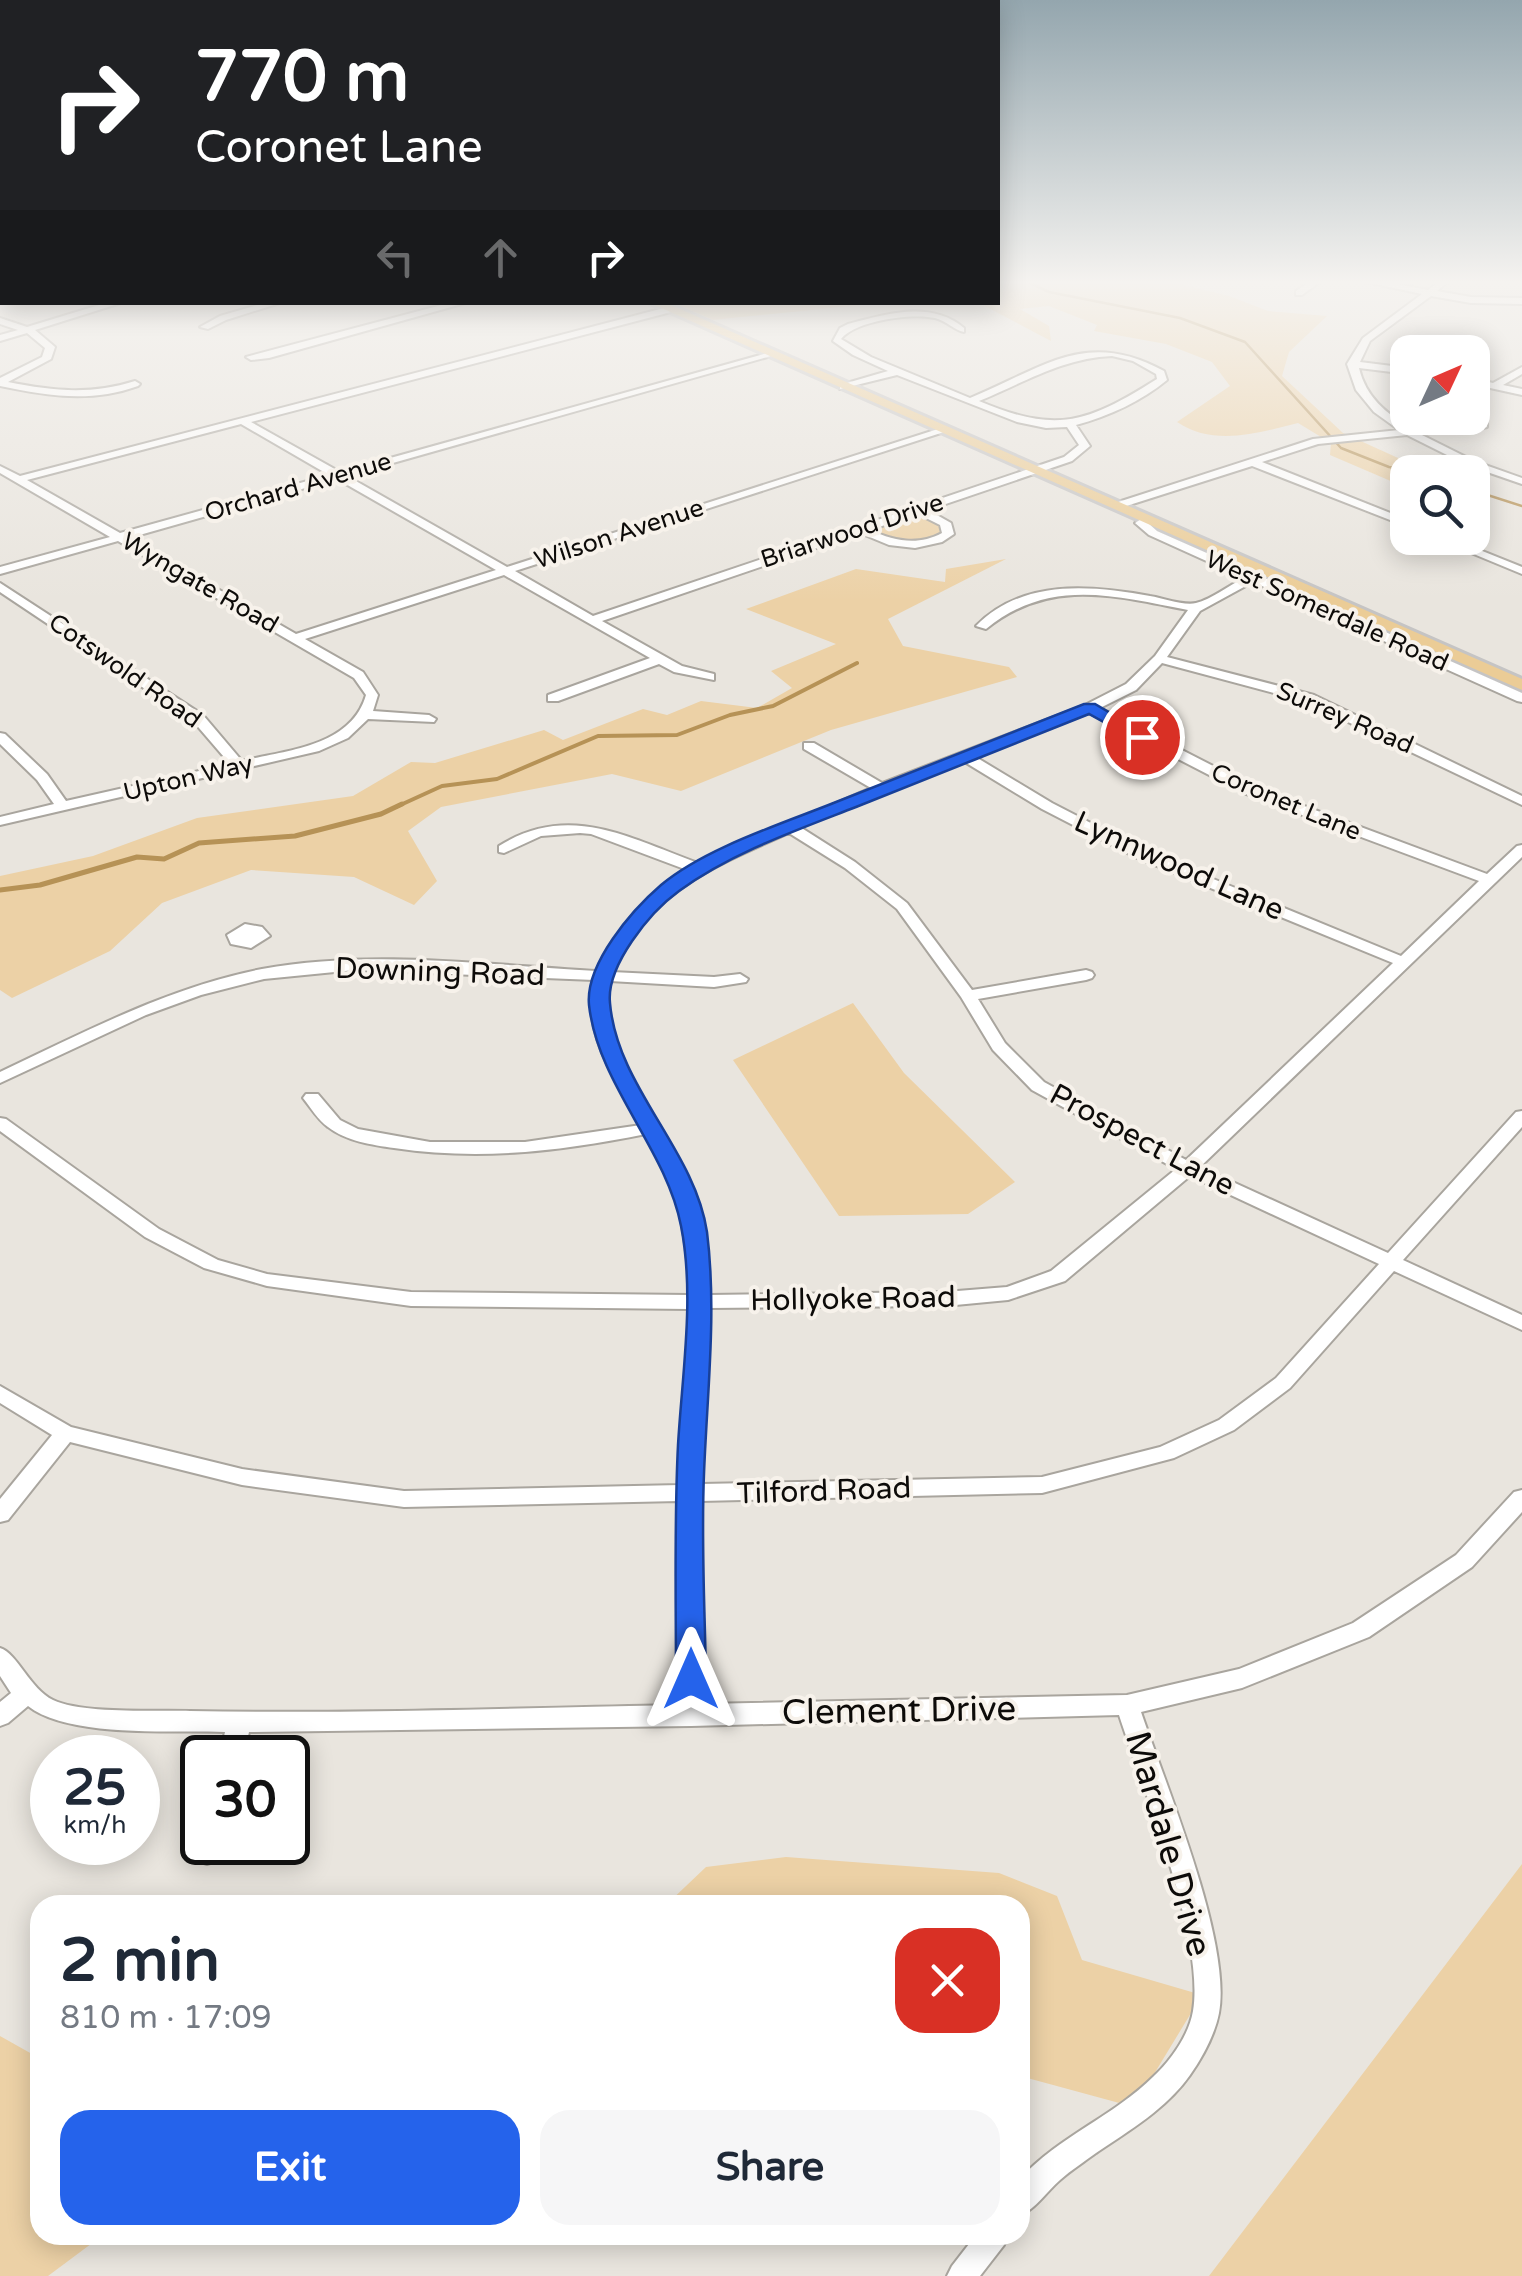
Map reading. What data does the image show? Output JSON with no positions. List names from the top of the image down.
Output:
{
  "streets": {
    "main road": ["West Somerdale Road"],
    "street": [
      "Orchard Avenue",
      "Briarwood Drive",
      "Wilson Avenue",
      "Wyngate Road",
      "Cotswold Road",
      "Surrey Road",
      "Upton Way",
      "Coronet Lane",
      "Lynnwood Lane",
      "Downing Road",
      "Prospect Lane",
      "Hollyoke Road",
      "Tilford Road",
      "Clement Drive",
      "Mardale Drive"
    ]
  },
  "crossings": [
    ["Orchard Avenue", "Wyngate Road"],
    ["Briarwood Drive", "West Somerdale Road"],
    ["Wilson Avenue", "Wyngate Road"],
    ["Wilson Avenue", "West Somerdale Road"],
    ["Wyngate Road", "Upton Way"],
    ["Cotswold Road", "Upton Way"],
    ["Coronet Lane", "Hollyoke Road"],
    ["Lynnwood Lane", "Hollyoke Road"],
    ["Prospect Lane", "Hollyoke Road"],
    ["Prospect Lane", "Tilford Road"],
    ["Clement Drive", "Mardale Drive"]
  ],
  "north": "top right",
  "page": {
    "turn": ["770 m", "Coronet Lane"],
    "speed": "25 km/h",
    "limit": "30",
    "heading": ["2 min", "810 m · 17:09"],
    "buttons": ["Exit", "Share"]
  }
}
